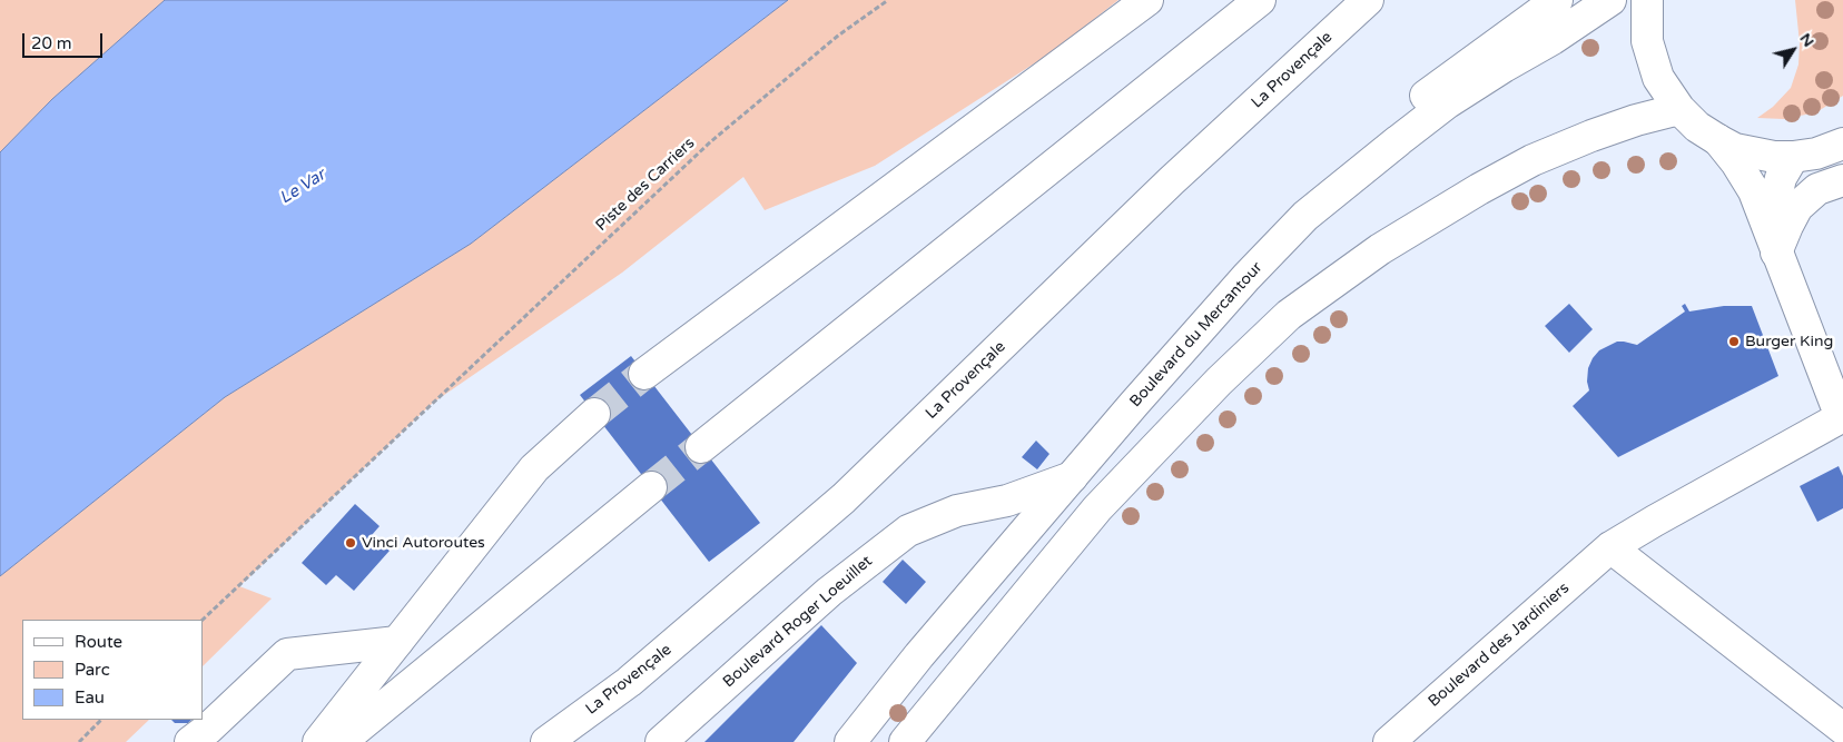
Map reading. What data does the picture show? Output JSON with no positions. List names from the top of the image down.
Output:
{
  "streets": {
    "main road": [
      "La Provençale",
      "Boulevard du Mercantour",
      "Boulevard Roger Loeuillet",
      "Boulevard des Jardiniers"
    ],
    "path": ["Piste des Carriers"]
  },
  "crossings": [
    ["Boulevard du Mercantour", "Boulevard Roger Loeuillet"]
  ],
  "water": ["Le Var"],
  "places": ["Burger King", "Vinci Autoroutes"],
  "legend": ["Route", "Parc", "Eau"],
  "scale_bar": "20 m",
  "north": "top right"
}
